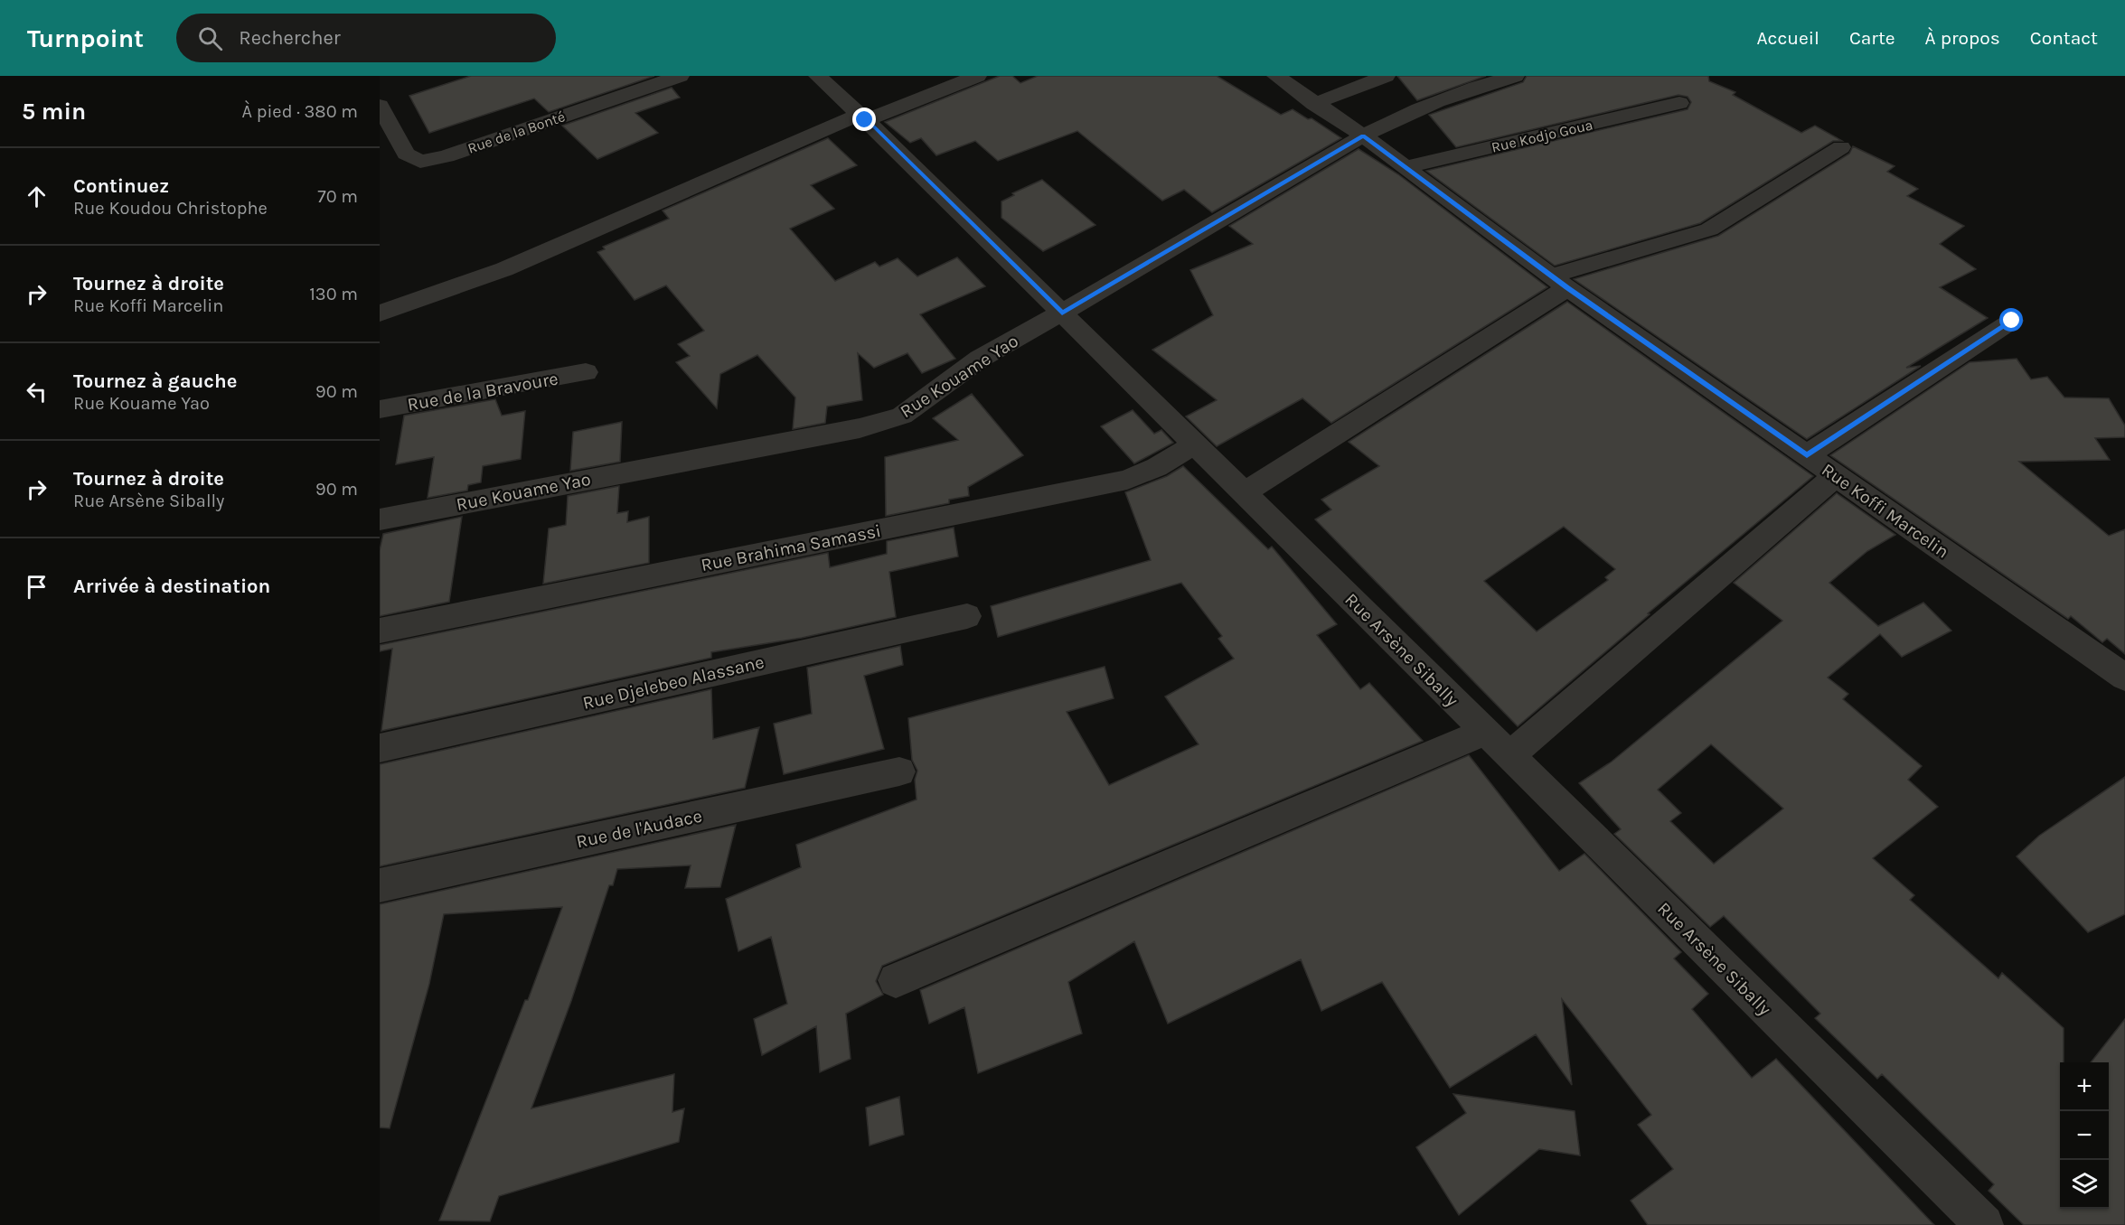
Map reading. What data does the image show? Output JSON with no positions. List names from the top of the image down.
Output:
{
  "streets": {
    "street": [
      "Rue de la Bonté",
      "Rue Kodjo Goua",
      "Rue Kouame Yao",
      "Rue de la Bravoure",
      "Rue Koffi Marcelin",
      "Rue Brahima Samassi",
      "Rue Arsène Sibally",
      "Rue Djelebeo Alassane",
      "Rue de l'Audace"
    ]
  },
  "crossings": [
    ["Rue Kodjo Goua", "Rue Koffi Marcelin"],
    ["Rue Kouame Yao", "Rue Koffi Marcelin"],
    ["Rue Kouame Yao", "Rue Arsène Sibally"],
    ["Rue Brahima Samassi", "Rue Arsène Sibally"]
  ],
  "page": {
    "header": "Turnpoint",
    "search": "Rechercher",
    "nav": [
      "Accueil",
      "Carte",
      "À propos",
      "Contact"
    ],
    "heading": ["5 min", "À pied · 380 m"],
    "list": [
      ["Continuez", "Rue Koudou Christophe", "70 m"],
      ["Tournez à droite", "Rue Koffi Marcelin", "130 m"],
      ["Tournez à gauche", "Rue Kouame Yao", "90 m"],
      ["Tournez à droite", "Rue Arsène Sibally", "90 m"],
      "Arrivée à destination"
    ],
    "map_buttons": ["+", "−"]
  }
}
